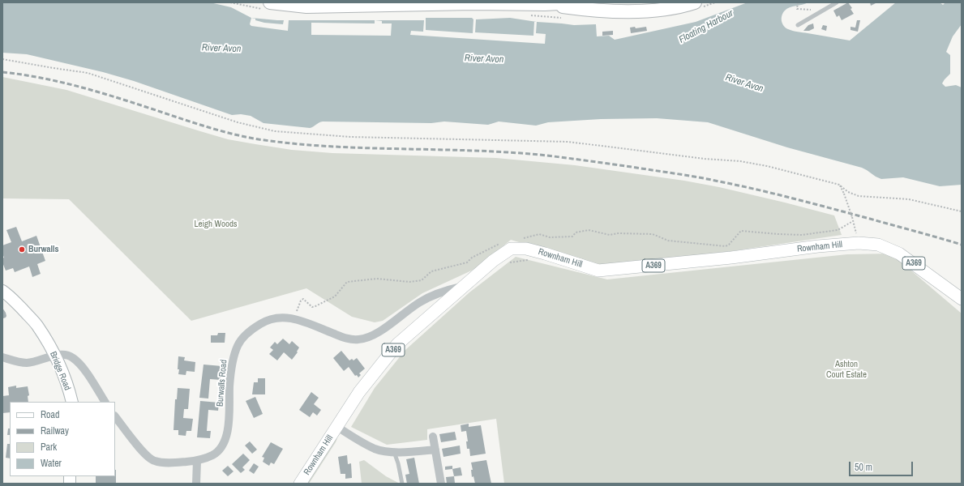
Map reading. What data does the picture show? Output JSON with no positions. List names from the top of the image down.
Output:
{
  "streets": {
    "main road": ["Rownham Hill", "A369", "Bridge Road"],
    "street": ["Burwalls Road"]
  },
  "crossings": [
    ["Rownham Hill", "Burwalls Road"]
  ],
  "water": ["Floating Harbour", "River Avon"],
  "parks": ["Leigh Woods", "Ashton Court Estate"],
  "places": ["Burwalls"],
  "legend": [
    "Road",
    "Railway",
    "Park",
    "Water"
  ],
  "scale_bar": "50 m"
}
